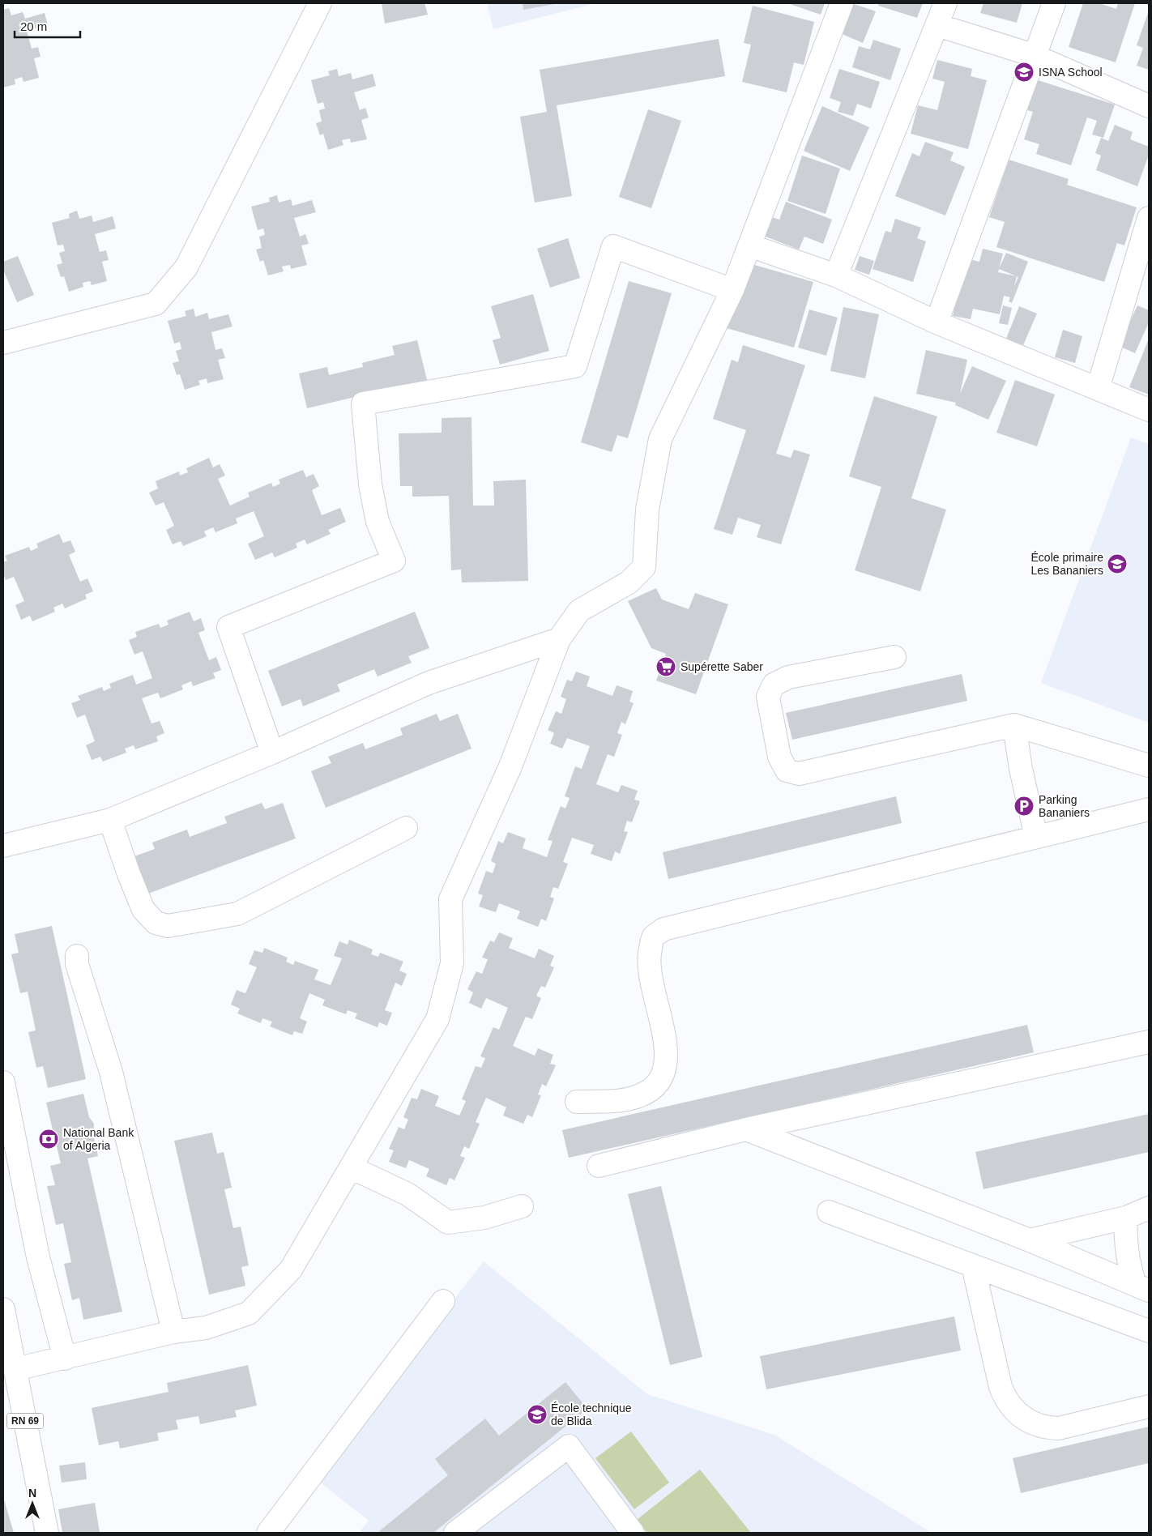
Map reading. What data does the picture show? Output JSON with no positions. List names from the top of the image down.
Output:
{
  "streets": {
    "street": ["RN 69"]
  },
  "places": {
    "school or university": ["ISNA School", "École primaire Les Bananiers", "École technique de Blida"],
    "supermarket": ["Supérette Saber"],
    "parking": ["Parking Bananiers"],
    "bank": ["National Bank of Algeria"]
  },
  "scale_bar": "20 m",
  "north": "top"
}
